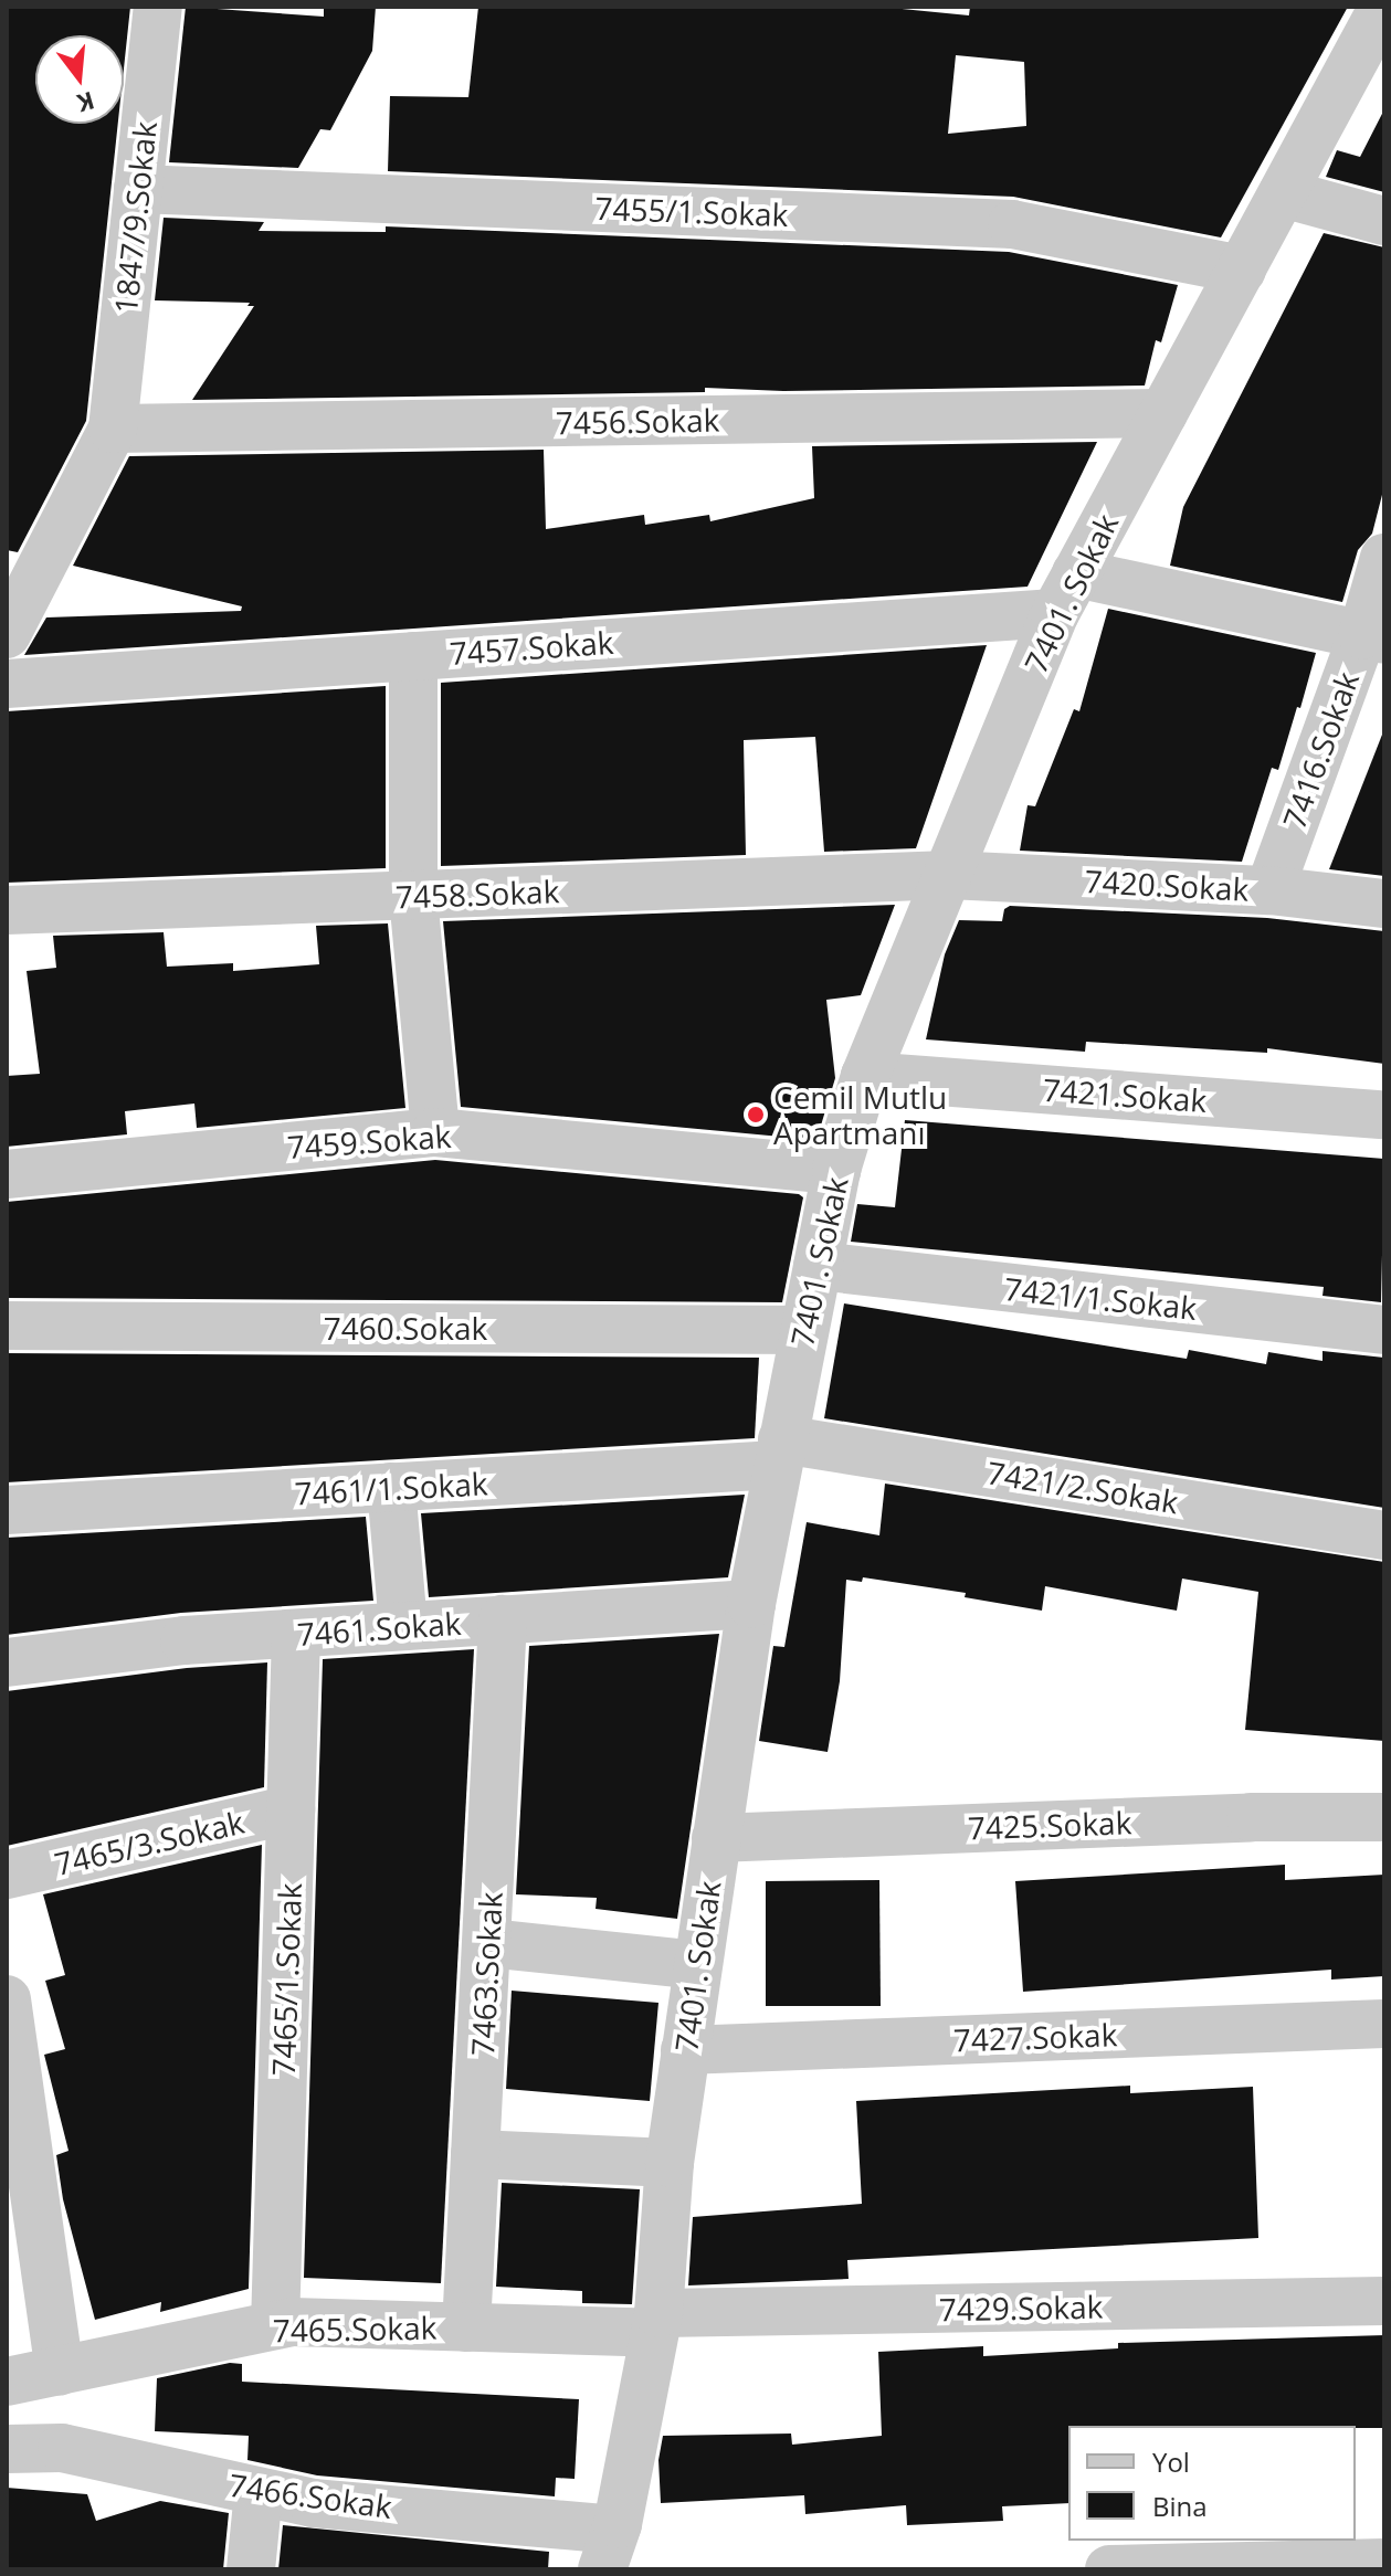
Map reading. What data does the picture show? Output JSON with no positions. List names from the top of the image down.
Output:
{
  "streets": {
    "street": [
      "7455/1.Sokak",
      "1847/9.Sokak",
      "7456.Sokak",
      "7401. Sokak",
      "7457.Sokak",
      "7416.Sokak",
      "7420.Sokak",
      "7458.Sokak",
      "7421.Sokak",
      "7459.Sokak",
      "7421/1.Sokak",
      "7460.Sokak",
      "7421/2.Sokak",
      "7461/1.Sokak",
      "7461.Sokak",
      "7425.Sokak",
      "7465/3.Sokak",
      "7463.Sokak",
      "7465/1.Sokak",
      "7427.Sokak",
      "7429.Sokak",
      "7465.Sokak",
      "7466.Sokak"
    ]
  },
  "crossings": [
    ["7455/1.Sokak", "1847/9.Sokak"],
    ["7455/1.Sokak", "7401. Sokak"],
    ["1847/9.Sokak", "7456.Sokak"],
    ["7456.Sokak", "7401. Sokak"],
    ["7401. Sokak", "7457.Sokak"],
    ["7401. Sokak", "7420.Sokak"],
    ["7401. Sokak", "7458.Sokak"],
    ["7401. Sokak", "7421.Sokak"],
    ["7401. Sokak", "7459.Sokak"],
    ["7401. Sokak", "7421/1.Sokak"],
    ["7401. Sokak", "7460.Sokak"],
    ["7401. Sokak", "7421/2.Sokak"],
    ["7401. Sokak", "7461/1.Sokak"],
    ["7401. Sokak", "7461.Sokak"],
    ["7401. Sokak", "7425.Sokak"],
    ["7401. Sokak", "7427.Sokak"],
    ["7401. Sokak", "7429.Sokak"],
    ["7401. Sokak", "7465.Sokak"],
    ["7401. Sokak", "7466.Sokak"],
    ["7457.Sokak", "7416.Sokak"],
    ["7416.Sokak", "7420.Sokak"],
    ["7420.Sokak", "7458.Sokak"],
    ["7421/2.Sokak", "7461/1.Sokak"],
    ["7461.Sokak", "7463.Sokak"],
    ["7461.Sokak", "7465/1.Sokak"],
    ["7465/3.Sokak", "7465/1.Sokak"],
    ["7463.Sokak", "7465.Sokak"],
    ["7465/1.Sokak", "7465.Sokak"],
    ["7429.Sokak", "7465.Sokak"]
  ],
  "places": ["Cemil Mutlu Apartmanı"],
  "legend": ["Yol", "Bina"],
  "north": "bottom"
}
